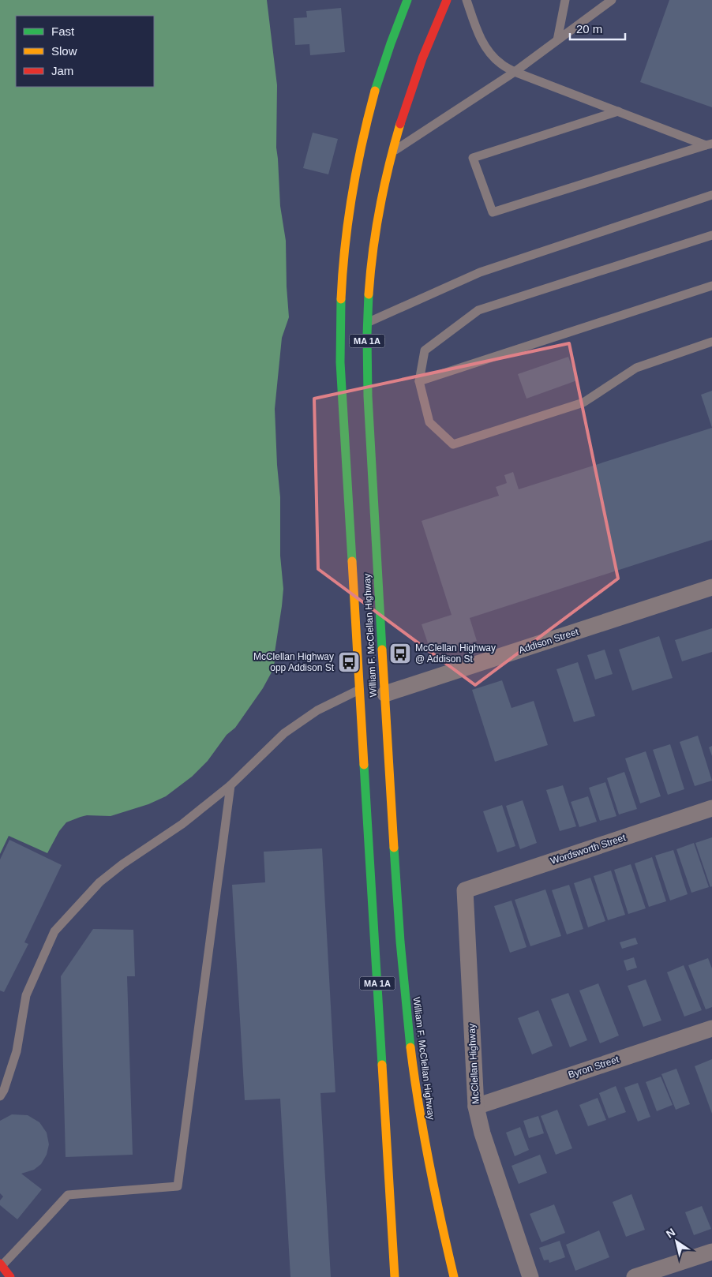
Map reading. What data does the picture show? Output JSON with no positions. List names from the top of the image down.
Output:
{
  "streets": {
    "main road": ["MA 1A", "William F. McClellan Highway"],
    "street": [
      "Addison Street",
      "Wordsworth Street",
      "McClellan Highway",
      "Byron Street"
    ]
  },
  "crossings": [
    ["William F. McClellan Highway", "Addison Street"],
    ["Wordsworth Street", "McClellan Highway"],
    ["McClellan Highway", "Byron Street"]
  ],
  "places": {
    "bus stop": ["McClellan Highway @ Addison St", "McClellan Highway opp Addison St"]
  },
  "legend": ["Fast", "Slow", "Jam"],
  "scale_bar": "20 m",
  "north": "top left"
}
